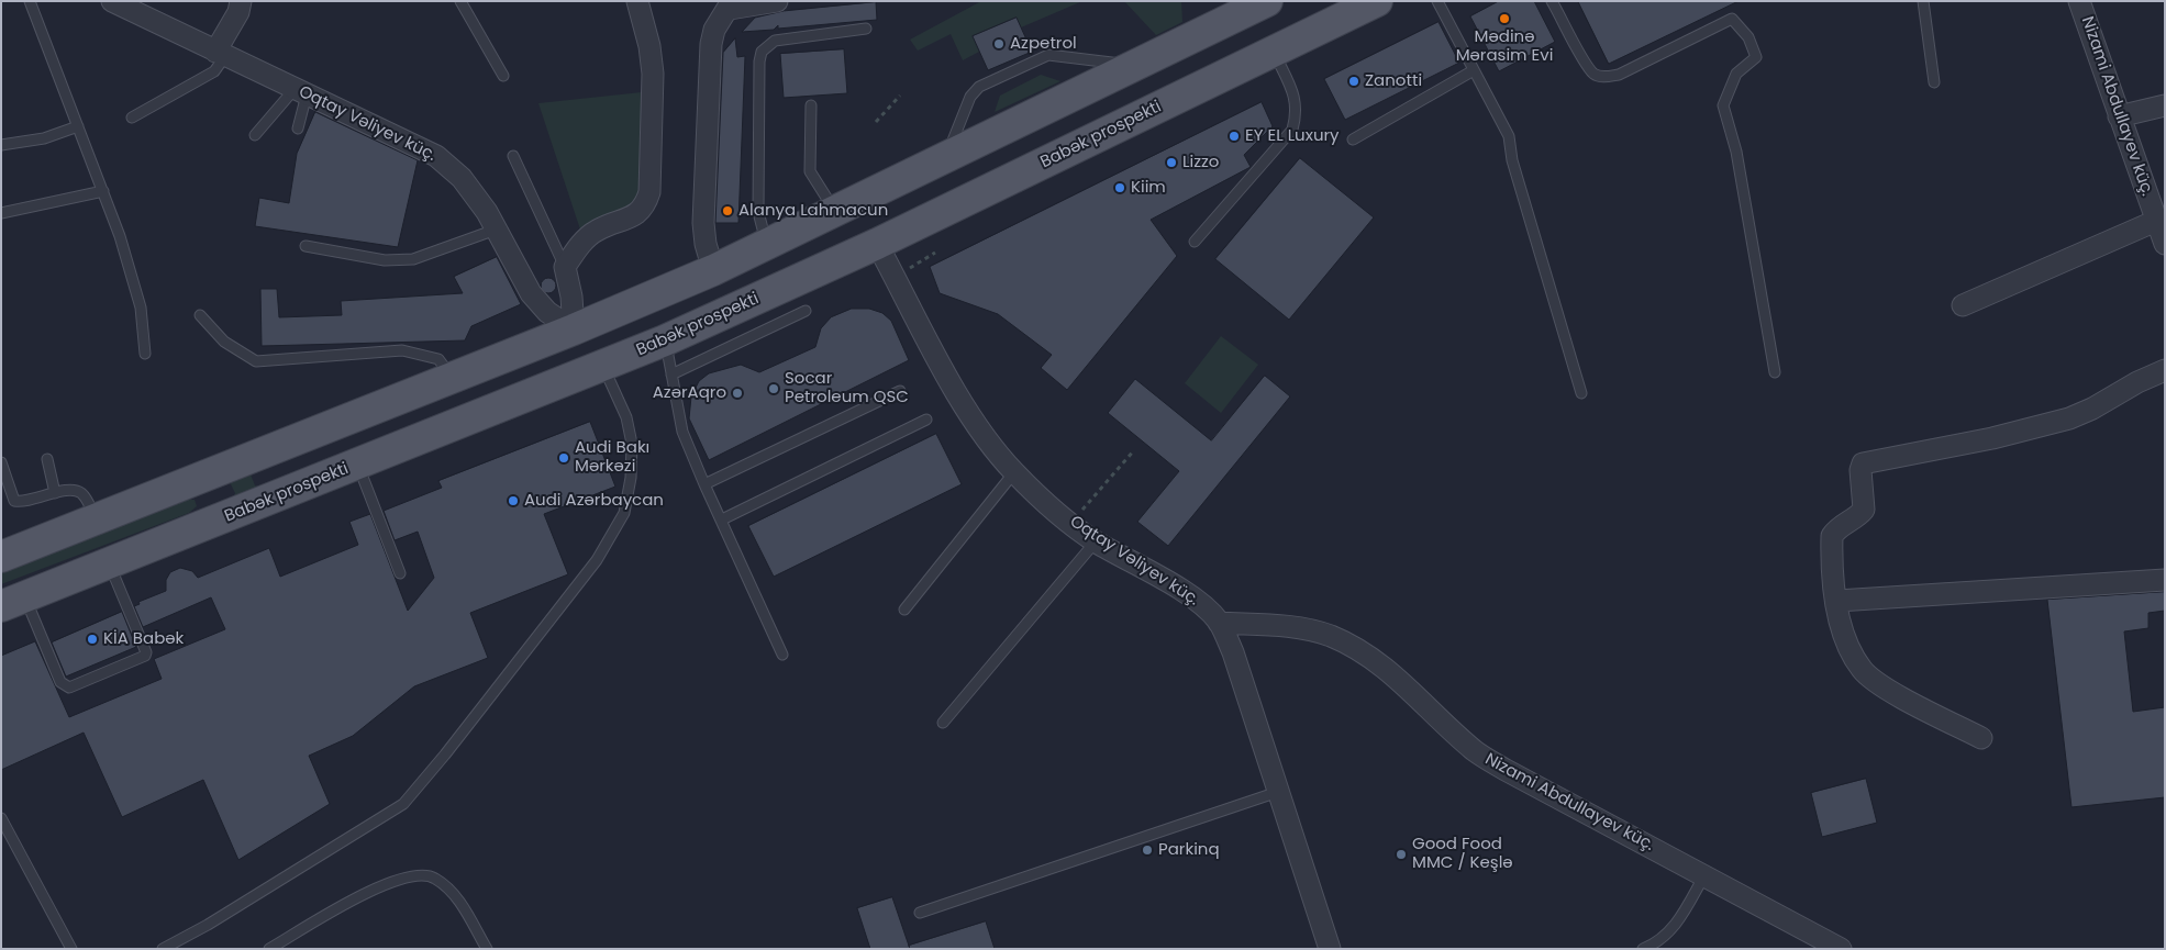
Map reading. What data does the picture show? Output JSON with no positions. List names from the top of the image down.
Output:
{
  "streets": {
    "main road": ["Babək prospekti"],
    "street": ["Nizami Abdullayev küç.", "Oqtay Vəliyev küç."]
  },
  "crossings": [
    ["Nizami Abdullayev küç.", "Oqtay Vəliyev küç."],
    ["Oqtay Vəliyev küç.", "Babək prospekti"]
  ],
  "places": [
    "Mədinə Mərasim Evi",
    "Azpetrol",
    "Zanotti",
    "EY EL Luxury",
    "Lizzo",
    "Kiim",
    "Alanya Lahmacun",
    "Socar Petroleum QSC",
    "AzərAqro",
    "Audi Bakı Mərkəzi",
    "Audi Azərbaycan",
    "KİA Babək",
    "Parkinq",
    "Good Food MMC / Keşlə"
  ]
}
